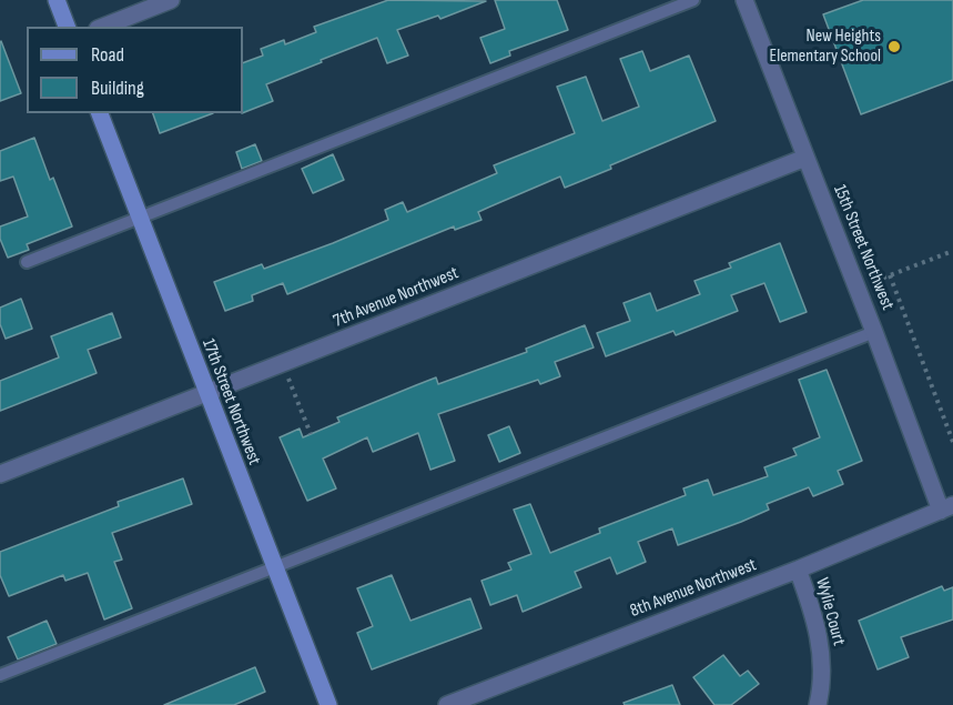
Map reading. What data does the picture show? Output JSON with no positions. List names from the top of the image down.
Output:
{
  "streets": {
    "street": [
      "15th Street Northwest",
      "7th Avenue Northwest",
      "17th Street Northwest",
      "8th Avenue Northwest",
      "Wylie Court"
    ]
  },
  "crossings": [
    ["15th Street Northwest", "7th Avenue Northwest"],
    ["15th Street Northwest", "8th Avenue Northwest"],
    ["7th Avenue Northwest", "17th Street Northwest"],
    ["8th Avenue Northwest", "Wylie Court"]
  ],
  "places": ["New Heights Elementary School"],
  "legend": ["Road", "Building"]
}
